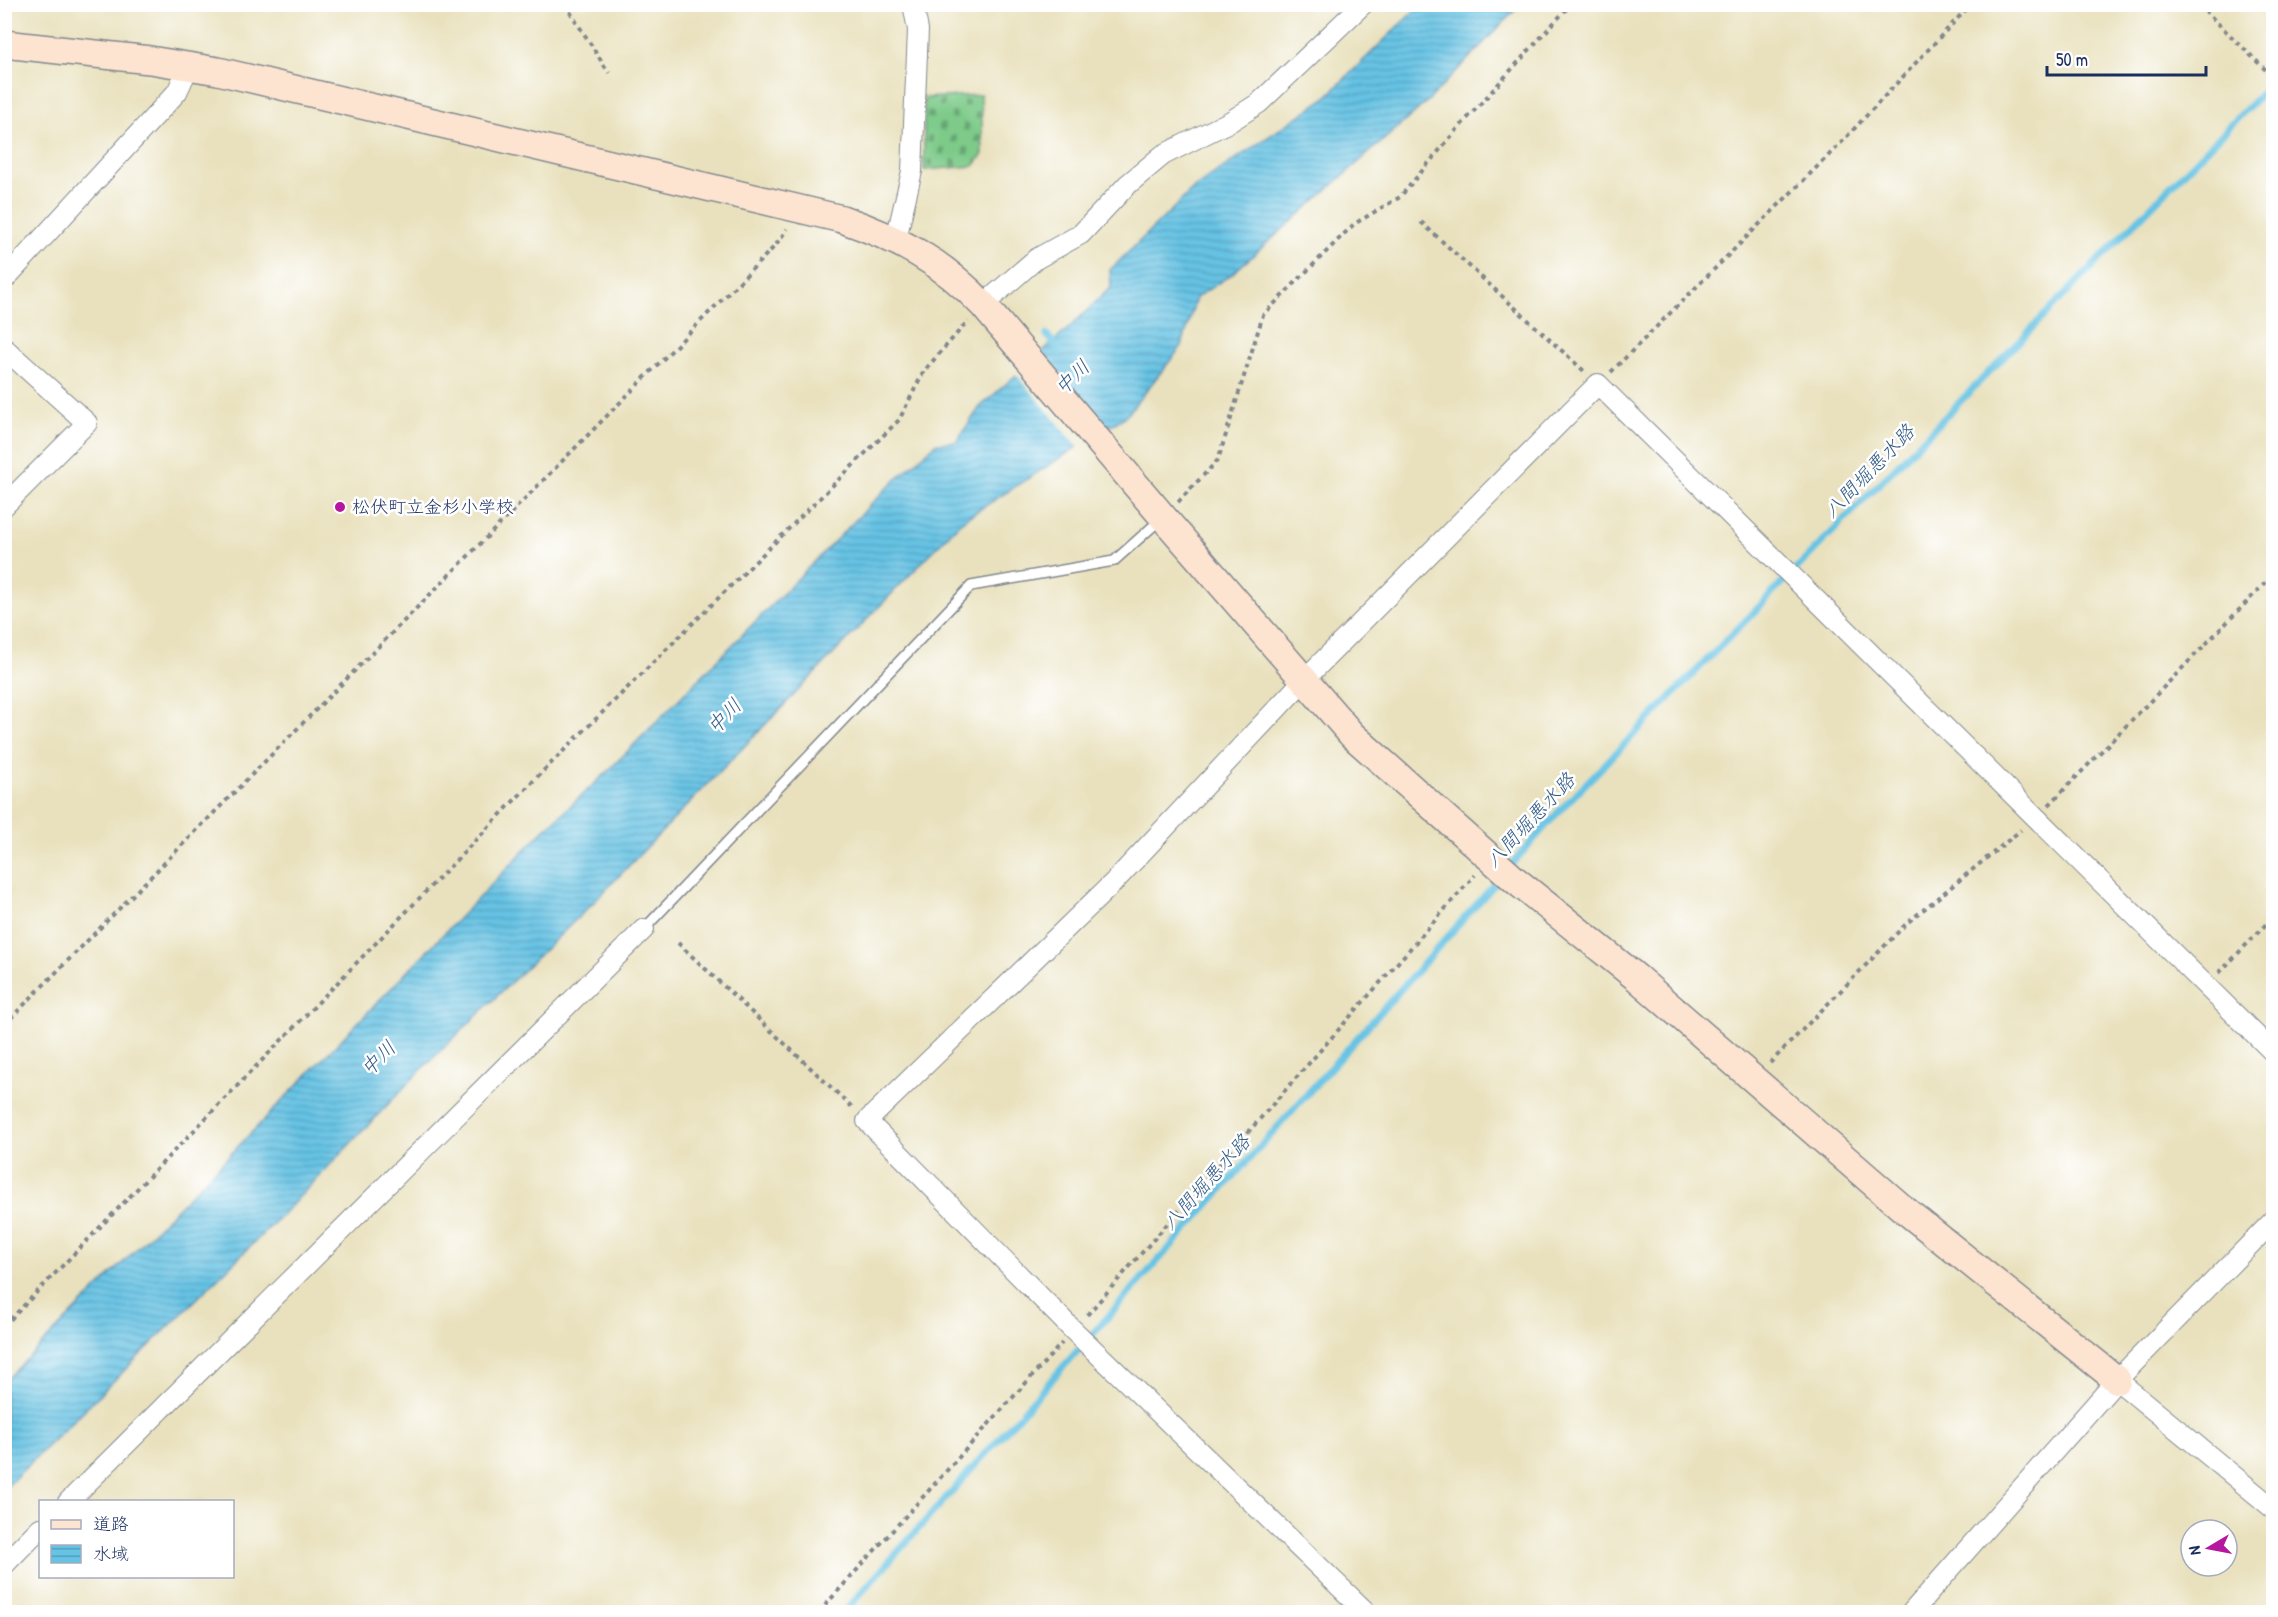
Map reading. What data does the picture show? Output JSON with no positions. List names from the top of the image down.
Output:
{
  "water": ["中川", "八間堀悪水路"],
  "places": ["松伏町立金杉小学校"],
  "legend": ["道路", "水域"],
  "scale_bar": "50 m",
  "north": "left"
}
